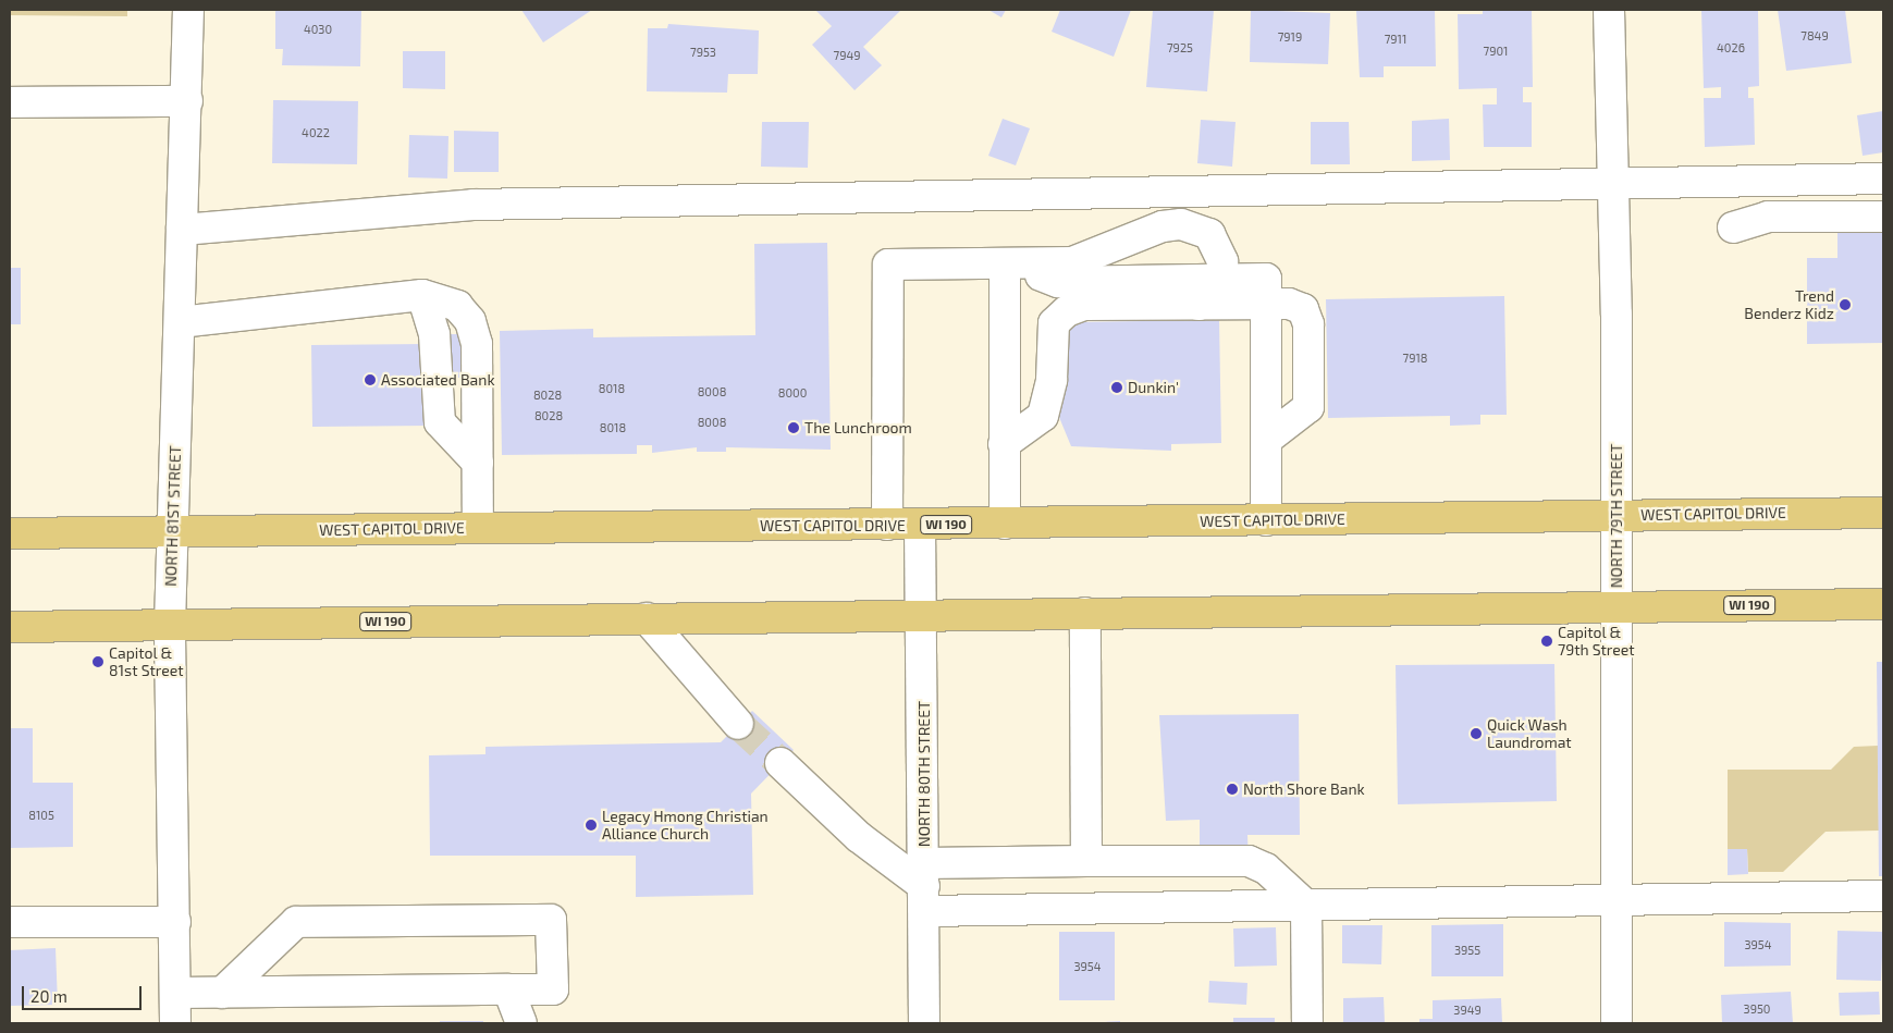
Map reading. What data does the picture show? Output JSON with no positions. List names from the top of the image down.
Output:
{
  "streets": {
    "main road": ["WEST CAPITOL DRIVE", "WI 190"],
    "street": ["NORTH 81ST STREET", "NORTH 79TH STREET", "NORTH 80TH STREET"]
  },
  "crossings": [
    ["WEST CAPITOL DRIVE", "NORTH 81ST STREET"],
    ["WEST CAPITOL DRIVE", "NORTH 79TH STREET"],
    ["WEST CAPITOL DRIVE", "NORTH 80TH STREET"],
    ["NORTH 81ST STREET", "WI 190"],
    ["NORTH 79TH STREET", "WI 190"],
    ["WI 190", "NORTH 80TH STREET"]
  ],
  "places": [
    "Trend Benderz Kidz",
    "Associated Bank",
    "Dunkin'",
    "The Lunchroom",
    "Capitol & 79th Street",
    "Capitol & 81st Street",
    "Quick Wash Laundromat",
    "North Shore Bank",
    "Legacy Hmong Christian Alliance Church"
  ],
  "house_numbers": [
    "4030",
    "7849",
    "7919",
    "7911",
    "7925",
    "4026",
    "7901",
    "7953",
    "7949",
    "4022",
    "7918",
    "8018",
    "8008",
    "8000",
    "8028",
    "8028",
    "8008",
    "8018",
    "8105",
    "3954",
    "3955",
    "3954",
    "3950",
    "3949"
  ],
  "scale_bar": "20 m"
}
